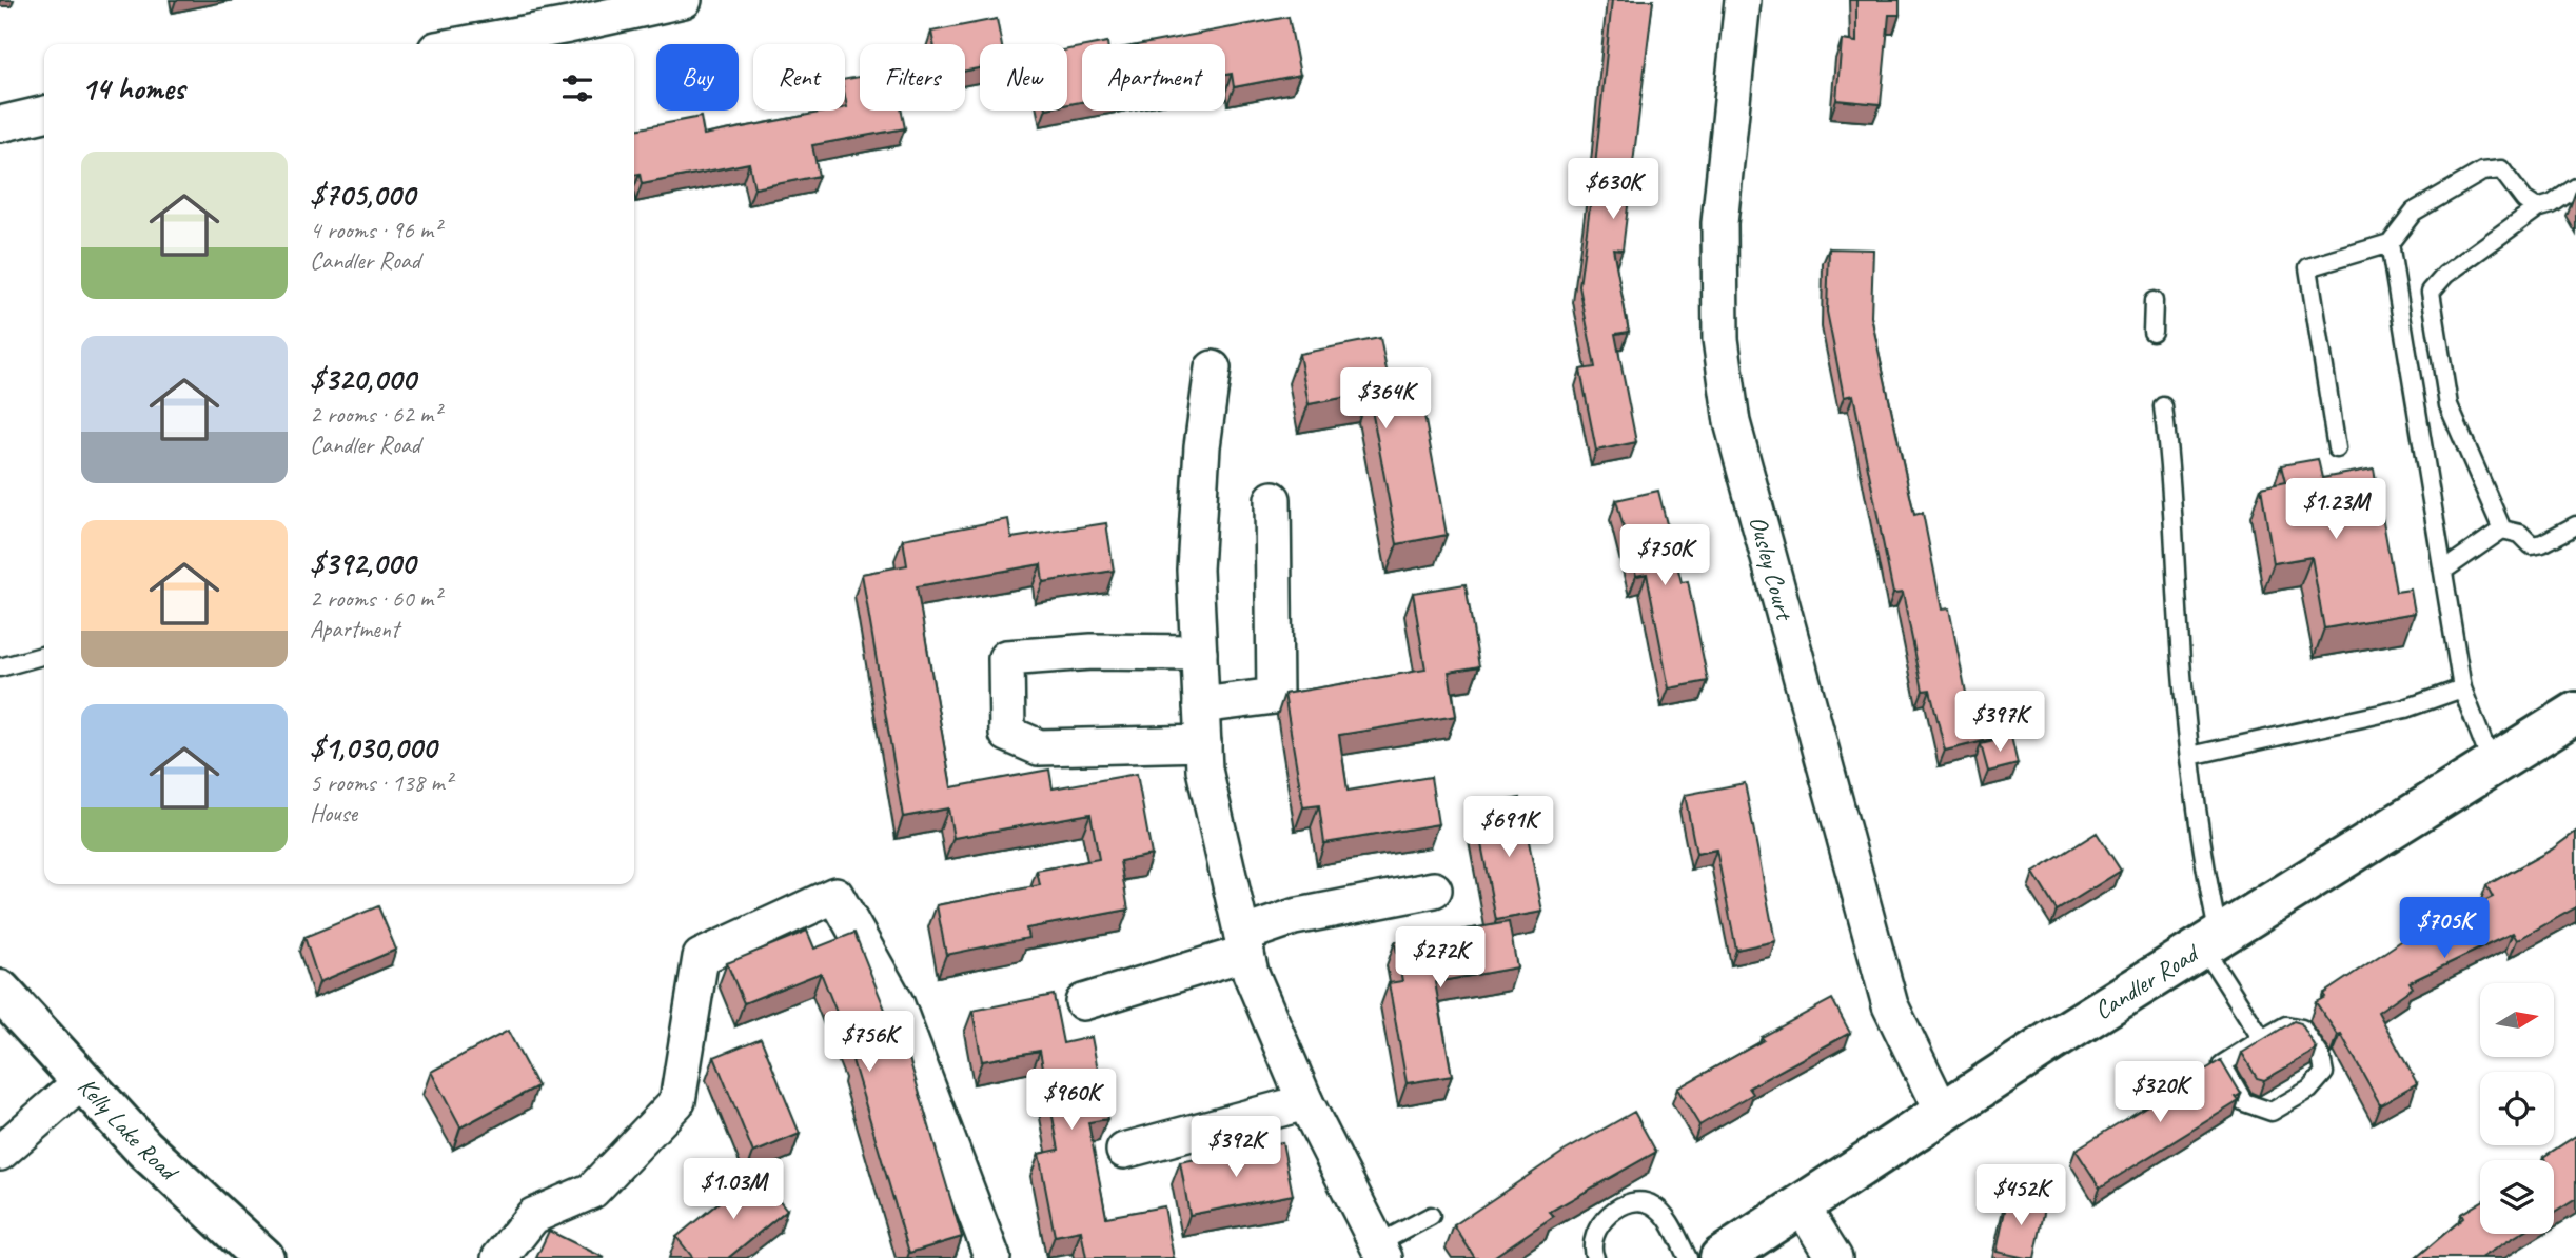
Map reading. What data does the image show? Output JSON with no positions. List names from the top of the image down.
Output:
{
  "streets": {
    "main road": ["Candler Road", "Kelly Lake Road"],
    "street": ["Ousley Court"]
  },
  "crossings": [
    ["Ousley Court", "Candler Road"]
  ],
  "north": "right",
  "page": {
    "chip": [
      "Buy",
      "Rent",
      "Filters",
      "New",
      "Apartment"
    ],
    "heading": "14 homes",
    "list": [
      {
        "name": "$705,000",
        "note": "4 rooms · 96 m² · Candler Road"
      },
      {
        "name": "$320,000",
        "note": "2 rooms · 62 m² · Candler Road"
      },
      {
        "name": "$392,000",
        "note": "2 rooms · 60 m² · Apartment"
      },
      {
        "name": "$1,030,000",
        "note": "5 rooms · 138 m² · House"
      }
    ],
    "price": [
      "$630K",
      "$364K",
      "$1.23M",
      "$750K",
      "$397K",
      "$691K",
      "$705K",
      "$272K",
      "$756K",
      "$320K",
      "$960K",
      "$392K",
      "$1.03M",
      "$452K"
    ]
  }
}
